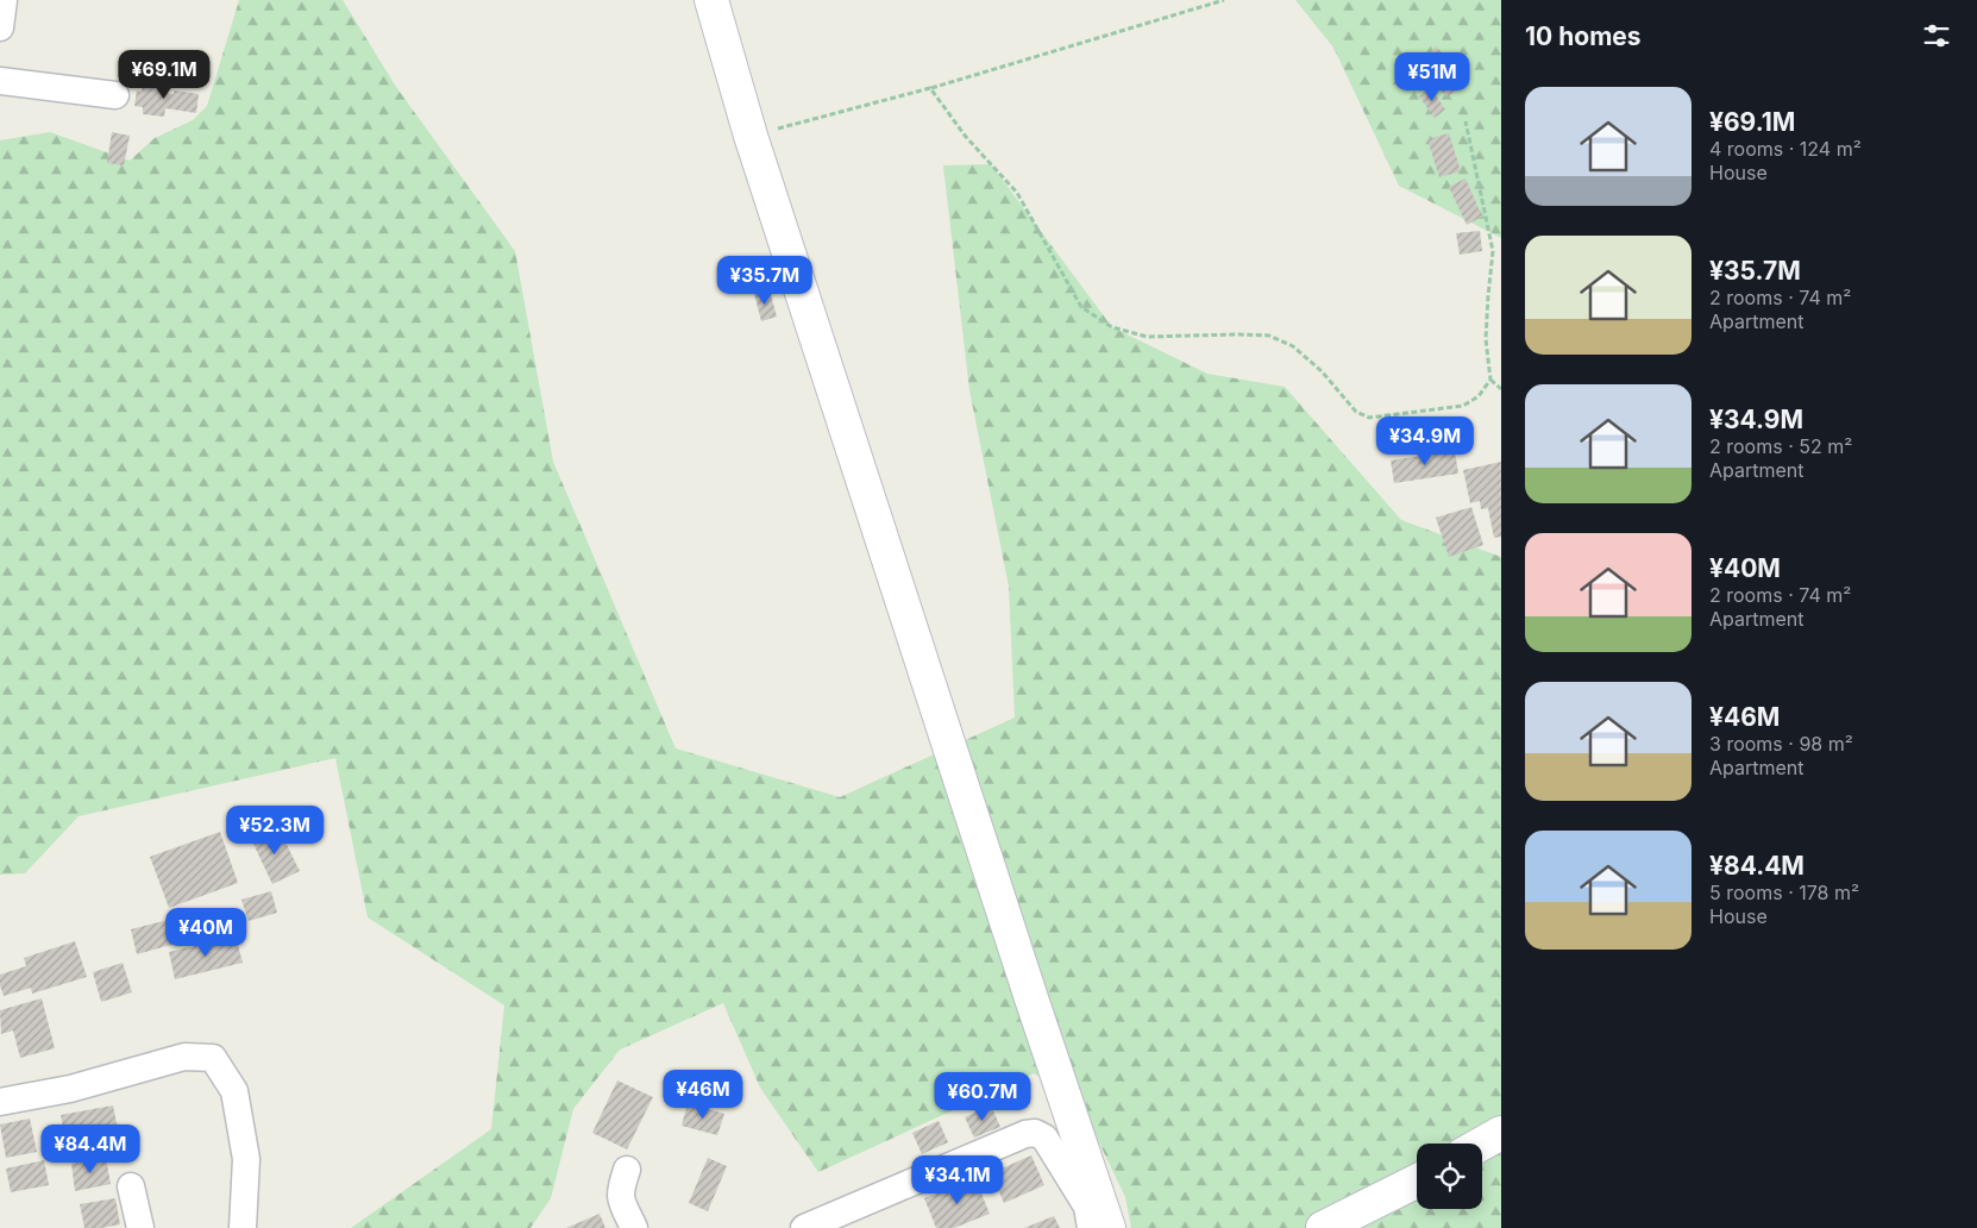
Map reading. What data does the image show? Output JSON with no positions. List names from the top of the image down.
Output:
{
  "page": {
    "heading": "10 homes",
    "price": [
      "¥69.1M",
      "¥51M",
      "¥35.7M",
      "¥34.9M",
      "¥52.3M",
      "¥40M",
      "¥46M",
      "¥60.7M",
      "¥84.4M",
      "¥34.1M"
    ],
    "list": [
      {
        "name": "¥69.1M",
        "note": "4 rooms · 124 m² · House"
      },
      {
        "name": "¥35.7M",
        "note": "2 rooms · 74 m² · Apartment"
      },
      {
        "name": "¥34.9M",
        "note": "2 rooms · 52 m² · Apartment"
      },
      {
        "name": "¥40M",
        "note": "2 rooms · 74 m² · Apartment"
      },
      {
        "name": "¥46M",
        "note": "3 rooms · 98 m² · Apartment"
      },
      {
        "name": "¥84.4M",
        "note": "5 rooms · 178 m² · House"
      }
    ]
  }
}
